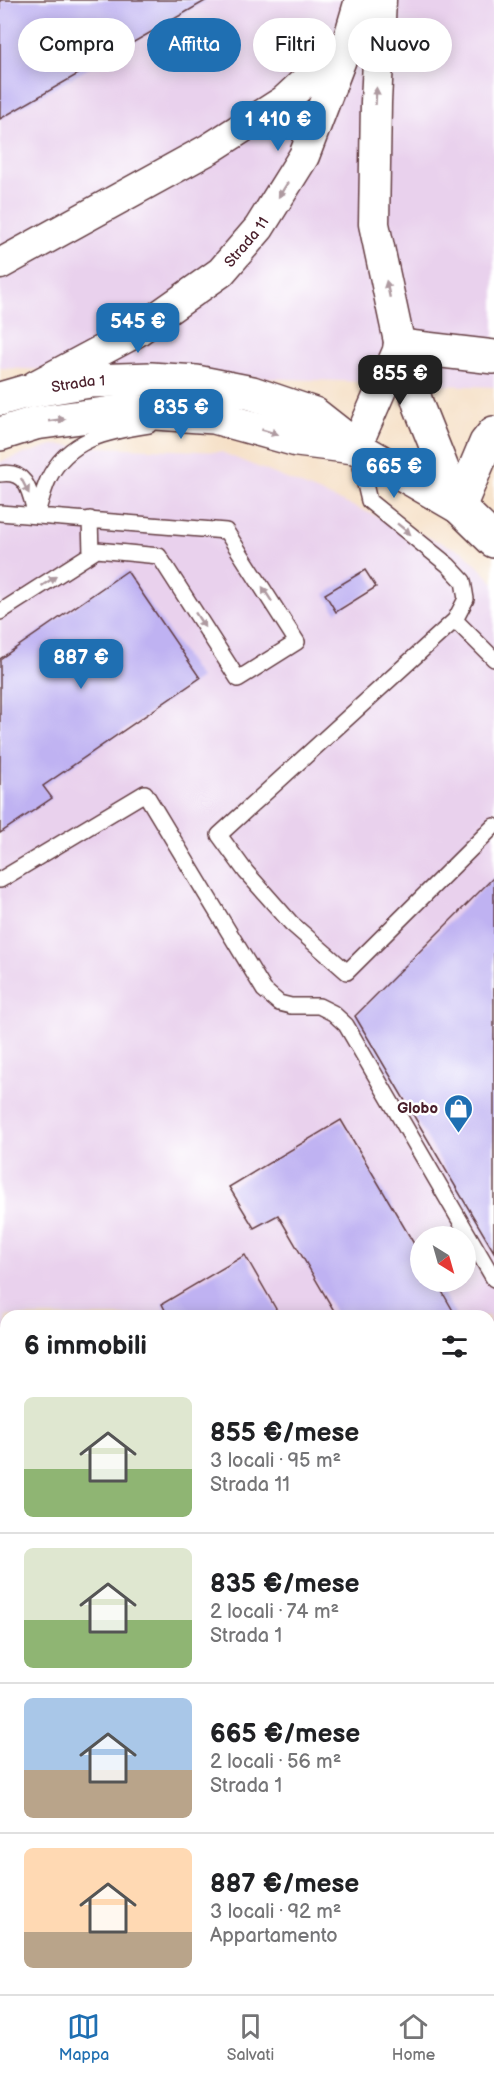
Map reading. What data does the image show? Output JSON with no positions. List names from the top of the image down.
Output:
{
  "streets": {
    "main road": ["Strada 1"],
    "street": ["Strada 11"]
  },
  "crossings": [
    ["Strada 11", "Strada 1"]
  ],
  "places": {
    "shop": ["Globo"]
  },
  "north": "bottom right",
  "page": {
    "chip": [
      "Compra",
      "Affitta",
      "Filtri",
      "Nuovo"
    ],
    "price": [
      "1 410 €",
      "545 €",
      "855 €",
      "835 €",
      "665 €",
      "887 €"
    ],
    "heading": "6 immobili",
    "list": [
      {
        "name": "855 €/mese",
        "note": "3 locali · 95 m² · Strada 11"
      },
      {
        "name": "835 €/mese",
        "note": "2 locali · 74 m² · Strada 1"
      },
      {
        "name": "665 €/mese",
        "note": "2 locali · 56 m² · Strada 1"
      },
      {
        "name": "887 €/mese",
        "note": "3 locali · 92 m² · Appartamento"
      }
    ],
    "tabs": ["Mappa", "Salvati", "Home"]
  }
}
